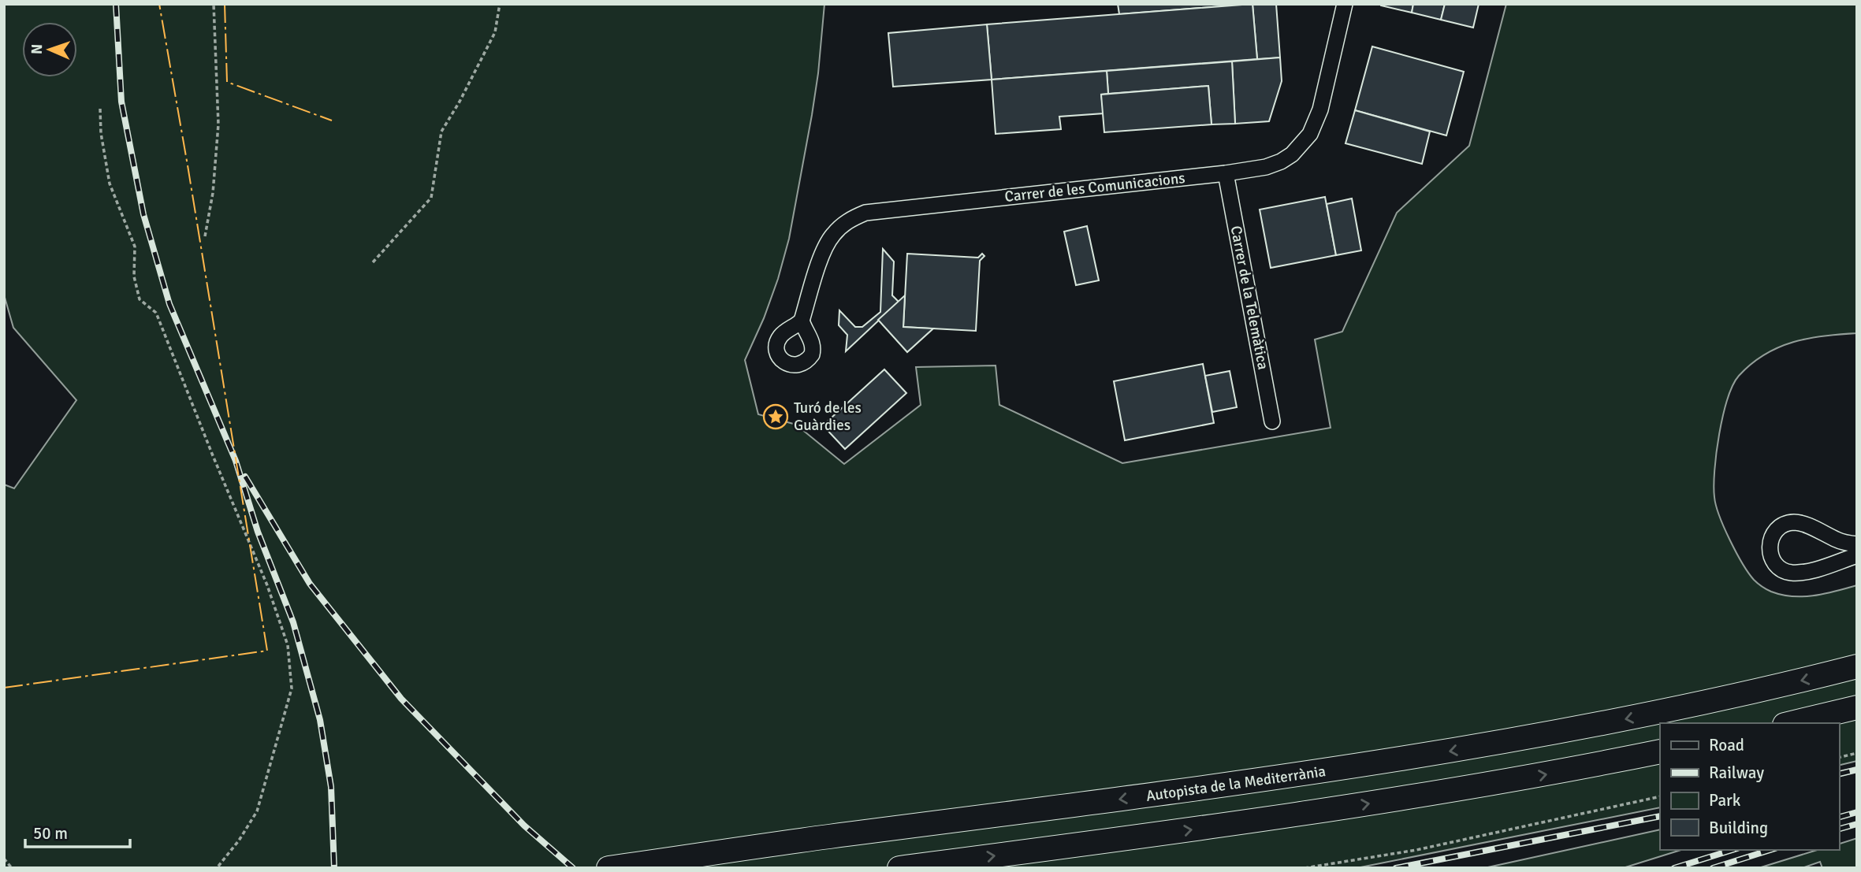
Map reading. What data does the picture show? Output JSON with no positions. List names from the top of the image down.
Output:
{
  "streets": {
    "highway": ["Autopista de la Mediterrània"],
    "street": ["Carrer de les Comunicacions", "Carrer de la Telemàtica"]
  },
  "crossings": [
    ["Carrer de les Comunicacions", "Carrer de la Telemàtica"]
  ],
  "places": {
    "place": ["Turó de les Guàrdies"]
  },
  "legend": [
    "Road",
    "Railway",
    "Park",
    "Building"
  ],
  "scale_bar": "50 m",
  "north": "left"
}
